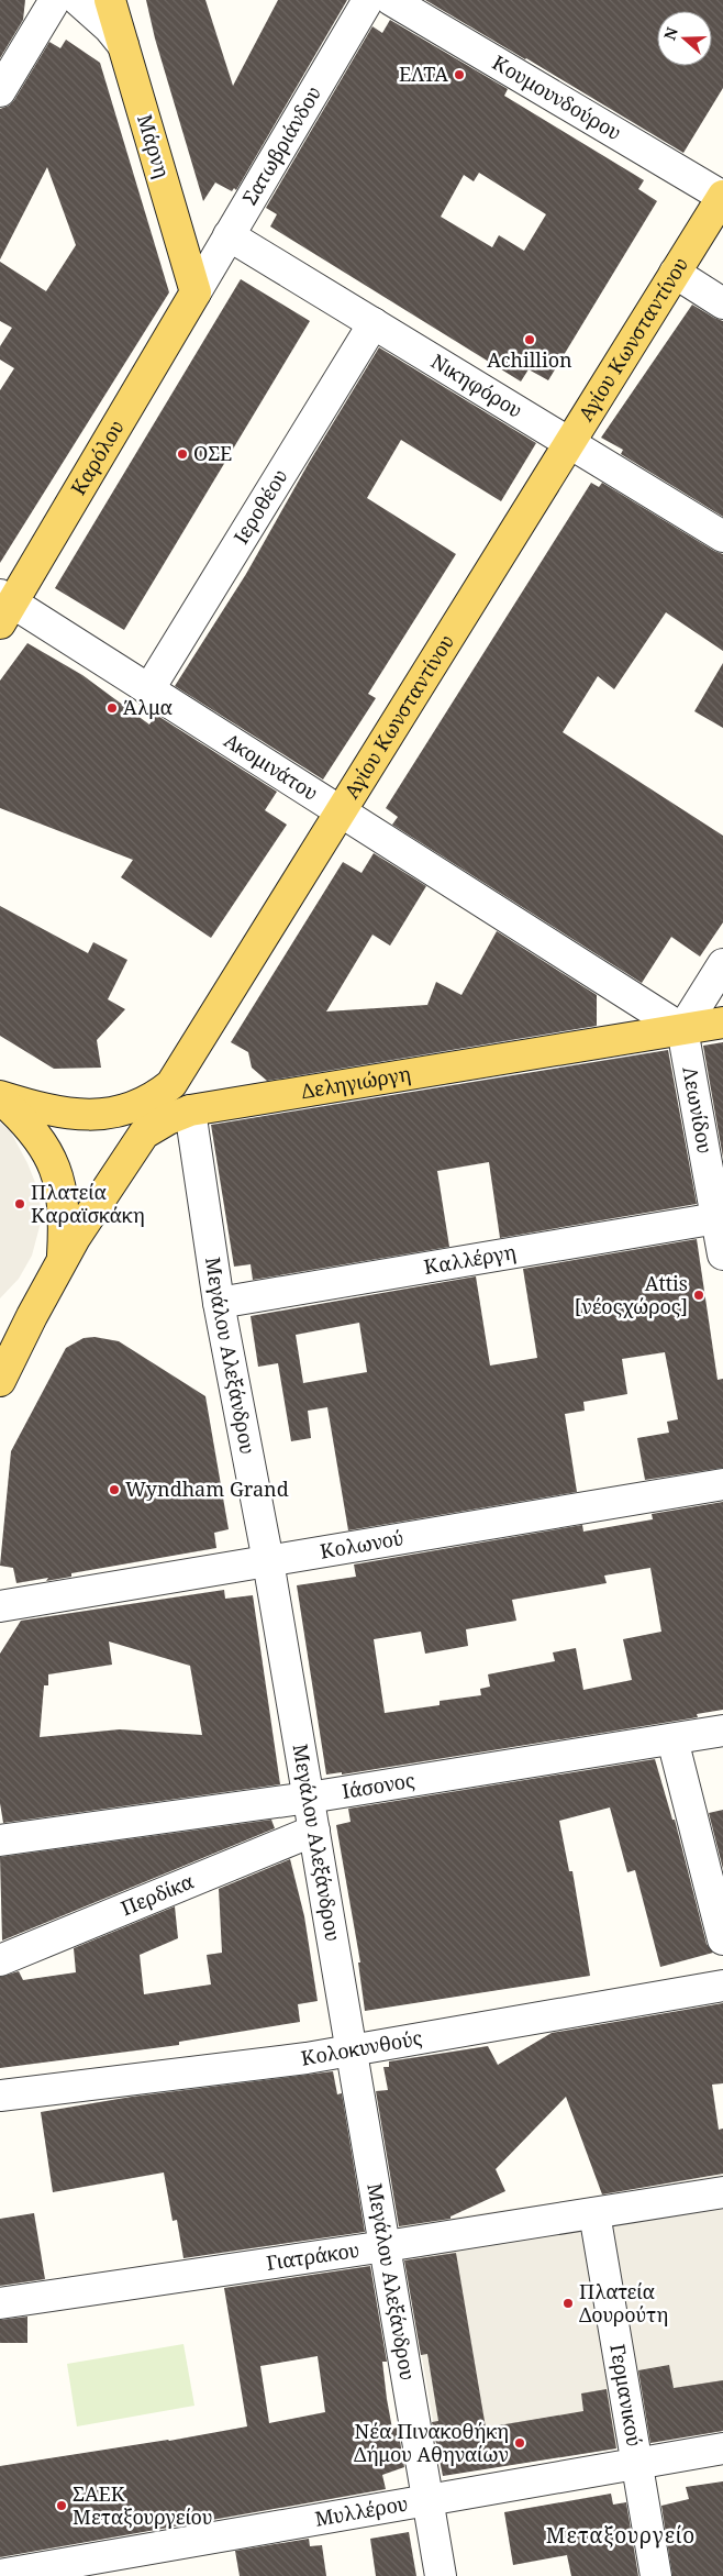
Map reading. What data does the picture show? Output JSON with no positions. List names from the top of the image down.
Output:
{
  "streets": {
    "main road": [
      "Μάρνη",
      "Αγίου Κωνσταντίνου",
      "Καρόλου",
      "Δεληγιώργη"
    ],
    "street": [
      "Κουμουνδούρου",
      "Σατωβριάνδου",
      "Νικηφόρου",
      "Ιεροθέου",
      "Ακομινάτου",
      "Λεωνίδου",
      "Καλλέργη",
      "Μεγάλου Αλεξάνδρου",
      "Κολωνού",
      "Ιάσονος",
      "Περδίκα",
      "Κολοκυνθούς",
      "Γιατράκου",
      "Γερμανικού",
      "Μυλλέρου"
    ]
  },
  "crossings": [
    ["Κουμουνδούρου", "Αγίου Κωνσταντίνου"],
    ["Μάρνη", "Σατωβριάνδου"],
    ["Μάρνη", "Καρόλου"],
    ["Σατωβριάνδου", "Νικηφόρου"],
    ["Σατωβριάνδου", "Καρόλου"],
    ["Αγίου Κωνσταντίνου", "Νικηφόρου"],
    ["Αγίου Κωνσταντίνου", "Ακομινάτου"],
    ["Νικηφόρου", "Ιεροθέου"],
    ["Καρόλου", "Ακομινάτου"],
    ["Ιεροθέου", "Ακομινάτου"],
    ["Ακομινάτου", "Δεληγιώργη"],
    ["Ακομινάτου", "Λεωνίδου"],
    ["Δεληγιώργη", "Λεωνίδου"],
    ["Δεληγιώργη", "Μεγάλου Αλεξάνδρου"],
    ["Λεωνίδου", "Καλλέργη"],
    ["Καλλέργη", "Μεγάλου Αλεξάνδρου"],
    ["Μεγάλου Αλεξάνδρου", "Κολωνού"],
    ["Μεγάλου Αλεξάνδρου", "Ιάσονος"],
    ["Μεγάλου Αλεξάνδρου", "Περδίκα"],
    ["Μεγάλου Αλεξάνδρου", "Κολοκυνθούς"],
    ["Μεγάλου Αλεξάνδρου", "Γιατράκου"],
    ["Μεγάλου Αλεξάνδρου", "Μυλλέρου"],
    ["Γιατράκου", "Γερμανικού"],
    ["Γερμανικού", "Μυλλέρου"]
  ],
  "districts": ["Μεταξουργείο"],
  "places": [
    "ΕΛΤΑ",
    "Achillion",
    "ΟΣΕ",
    "Άλμα",
    "Πλατεία Καραϊσκάκη",
    "Attis [νέοςχώρος]",
    "Wyndham Grand",
    "Πλατεία Δουρούτη",
    "Νέα Πινακοθήκη Δήμου Αθηναίων",
    "ΣΑΕΚ Μεταξουργείου"
  ],
  "north": "left"
}
